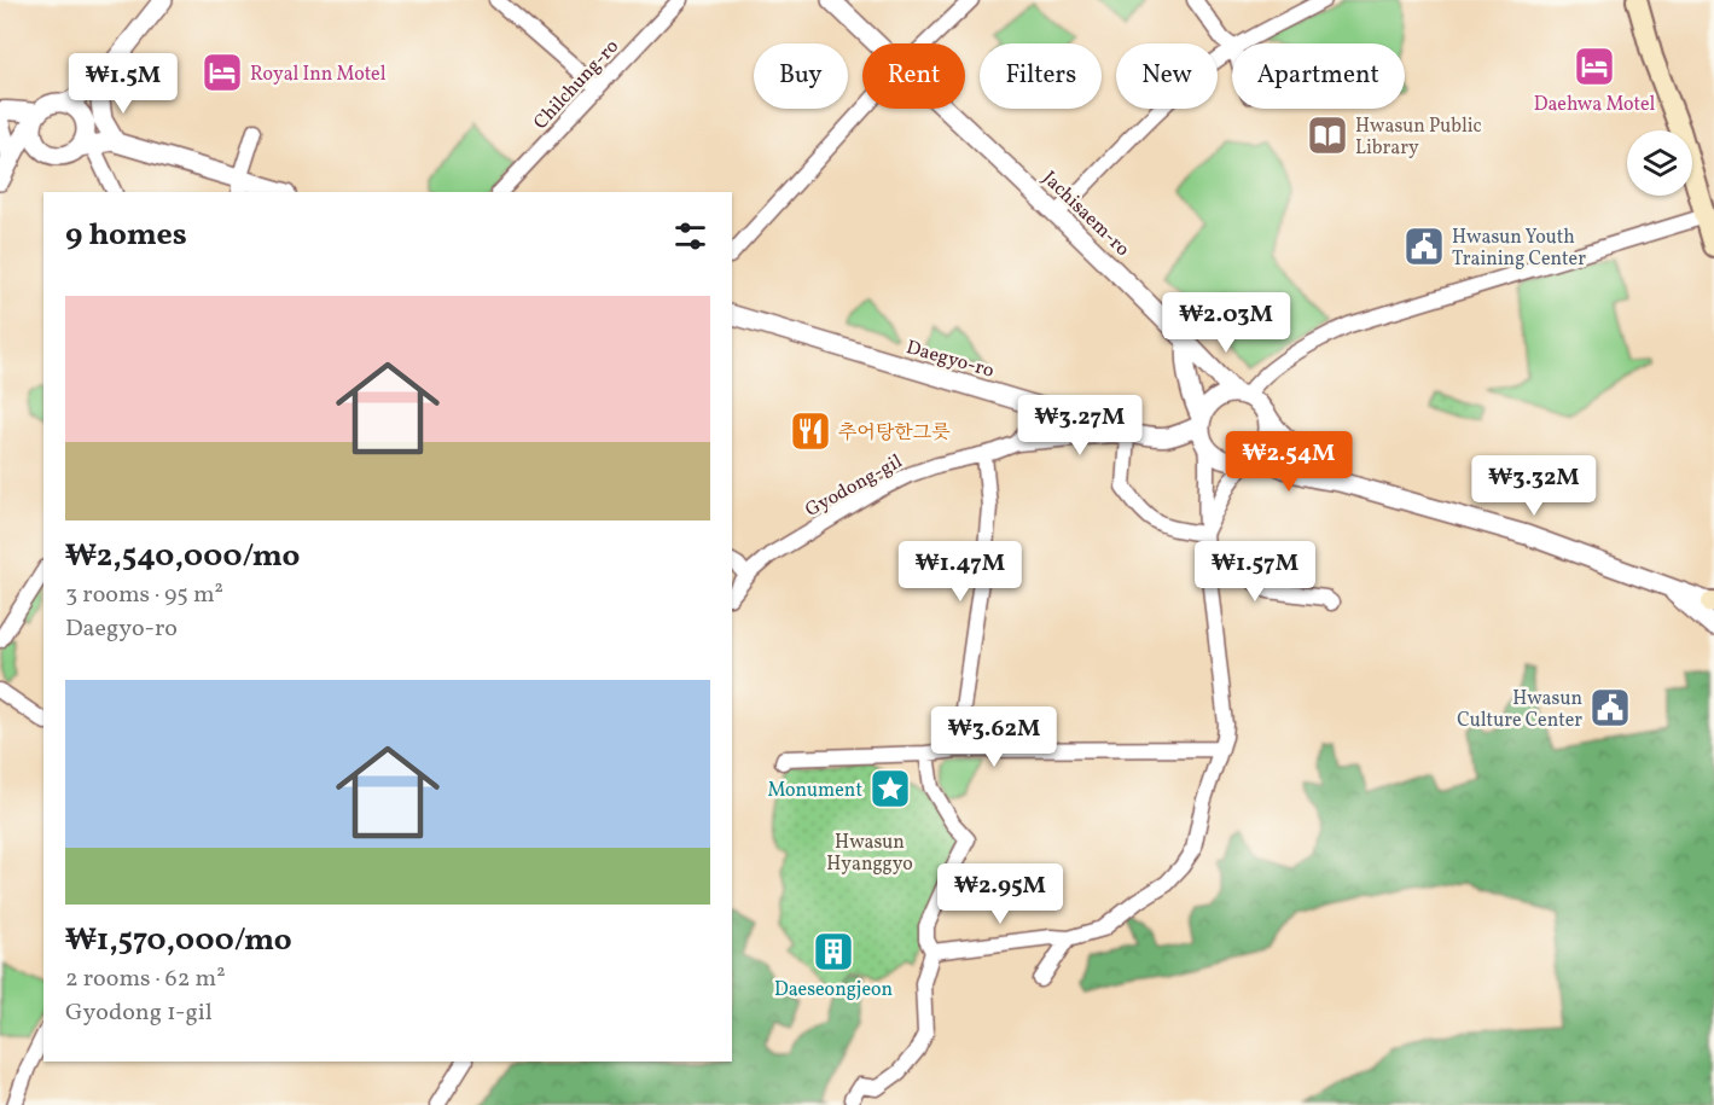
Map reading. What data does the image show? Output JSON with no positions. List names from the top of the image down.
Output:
{
  "streets": {
    "street": [
      "Chilchung-ro",
      "Jachisaem-ro",
      "Daegyo-ro",
      "Gyodong-gil"
    ]
  },
  "crossings": [
    ["Jachisaem-ro", "Daegyo-ro"],
    ["Daegyo-ro", "Gyodong-gil"]
  ],
  "parks": ["Hwasun Hyanggyo"],
  "places": {
    "hotel": ["Daehwa Motel", "Royal Inn Motel"],
    "library": ["Hwasun Public Library"],
    "public building": ["Hwasun Youth Training Center", "Hwasun Culture Center"],
    "restaurant": ["추어탕한그릇"],
    "place": ["Monument"],
    "building": ["Daeseongjeon"]
  },
  "page": {
    "chip": [
      "Buy",
      "Rent",
      "Filters",
      "New",
      "Apartment"
    ],
    "price": [
      "₩1.5M",
      "₩2.03M",
      "₩3.27M",
      "₩2.54M",
      "₩3.32M",
      "₩1.47M",
      "₩1.57M",
      "₩3.62M",
      "₩2.95M"
    ],
    "heading": "9 homes",
    "list": [
      {
        "name": "₩2,540,000/mo",
        "note": "3 rooms · 95 m² · Daegyo-ro"
      },
      {
        "name": "₩1,570,000/mo",
        "note": "2 rooms · 62 m² · Gyodong 1-gil"
      }
    ]
  }
}
